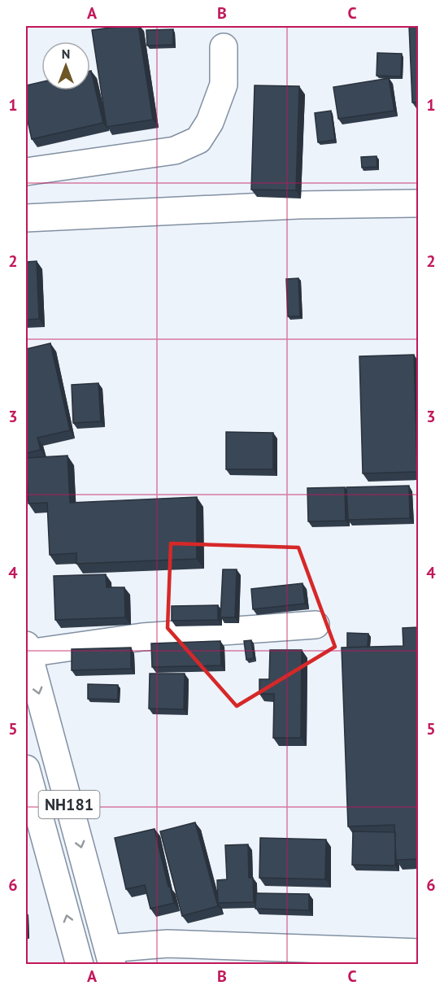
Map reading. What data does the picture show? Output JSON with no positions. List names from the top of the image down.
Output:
{
  "streets": {
    "main road": ["NH181"]
  },
  "north": "top",
  "grid": {
    "columns": ["A", "B", "C"],
    "rows": [
      "1",
      "2",
      "3",
      "4",
      "5",
      "6"
    ]
  }
}
